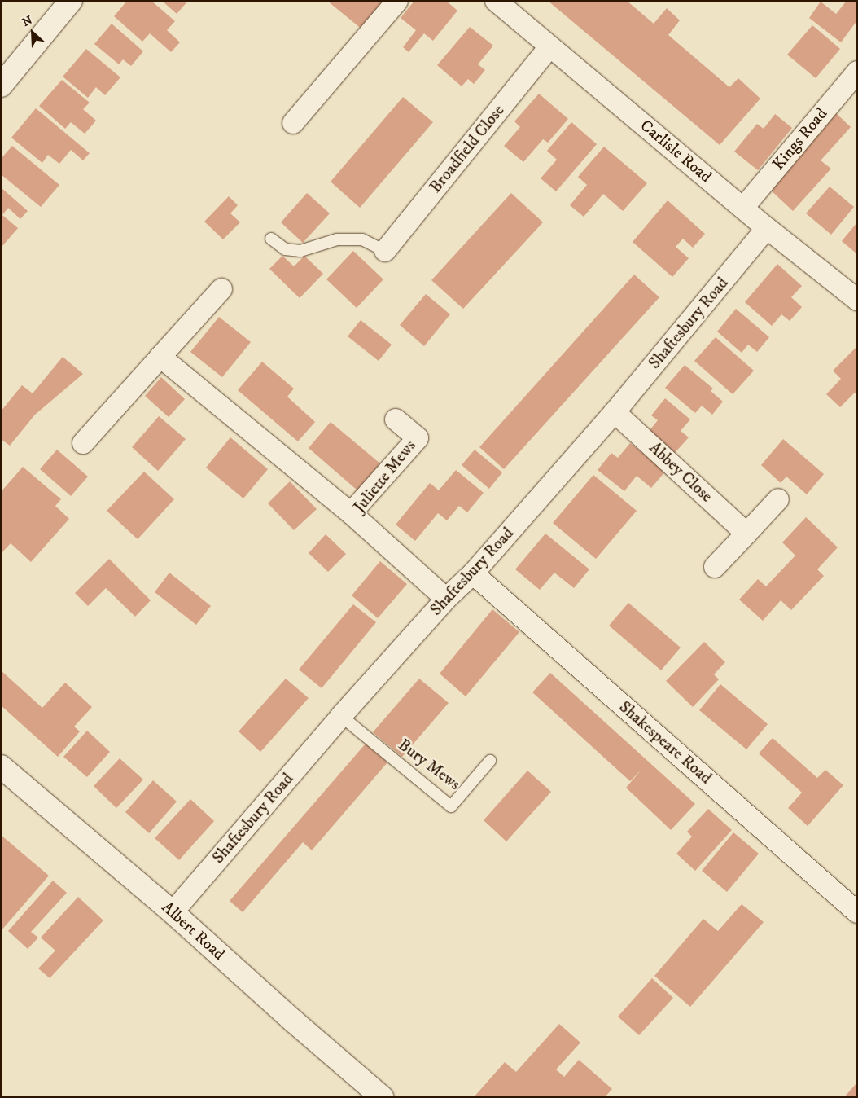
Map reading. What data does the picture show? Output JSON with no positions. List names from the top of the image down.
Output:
{
  "streets": {
    "street": [
      "Kings Road",
      "Broadfield Close",
      "Carlisle Road",
      "Shaftesbury Road",
      "Abbey Close",
      "Juliette Mews",
      "Shakespeare Road",
      "Albert Road"
    ],
    "lane": ["Bury Mews"]
  },
  "crossings": [
    ["Kings Road", "Carlisle Road"],
    ["Broadfield Close", "Carlisle Road"],
    ["Carlisle Road", "Shaftesbury Road"],
    ["Shaftesbury Road", "Abbey Close"],
    ["Shaftesbury Road", "Juliette Mews"],
    ["Shaftesbury Road", "Shakespeare Road"],
    ["Shaftesbury Road", "Bury Mews"],
    ["Shaftesbury Road", "Albert Road"]
  ],
  "north": "top left"
}
